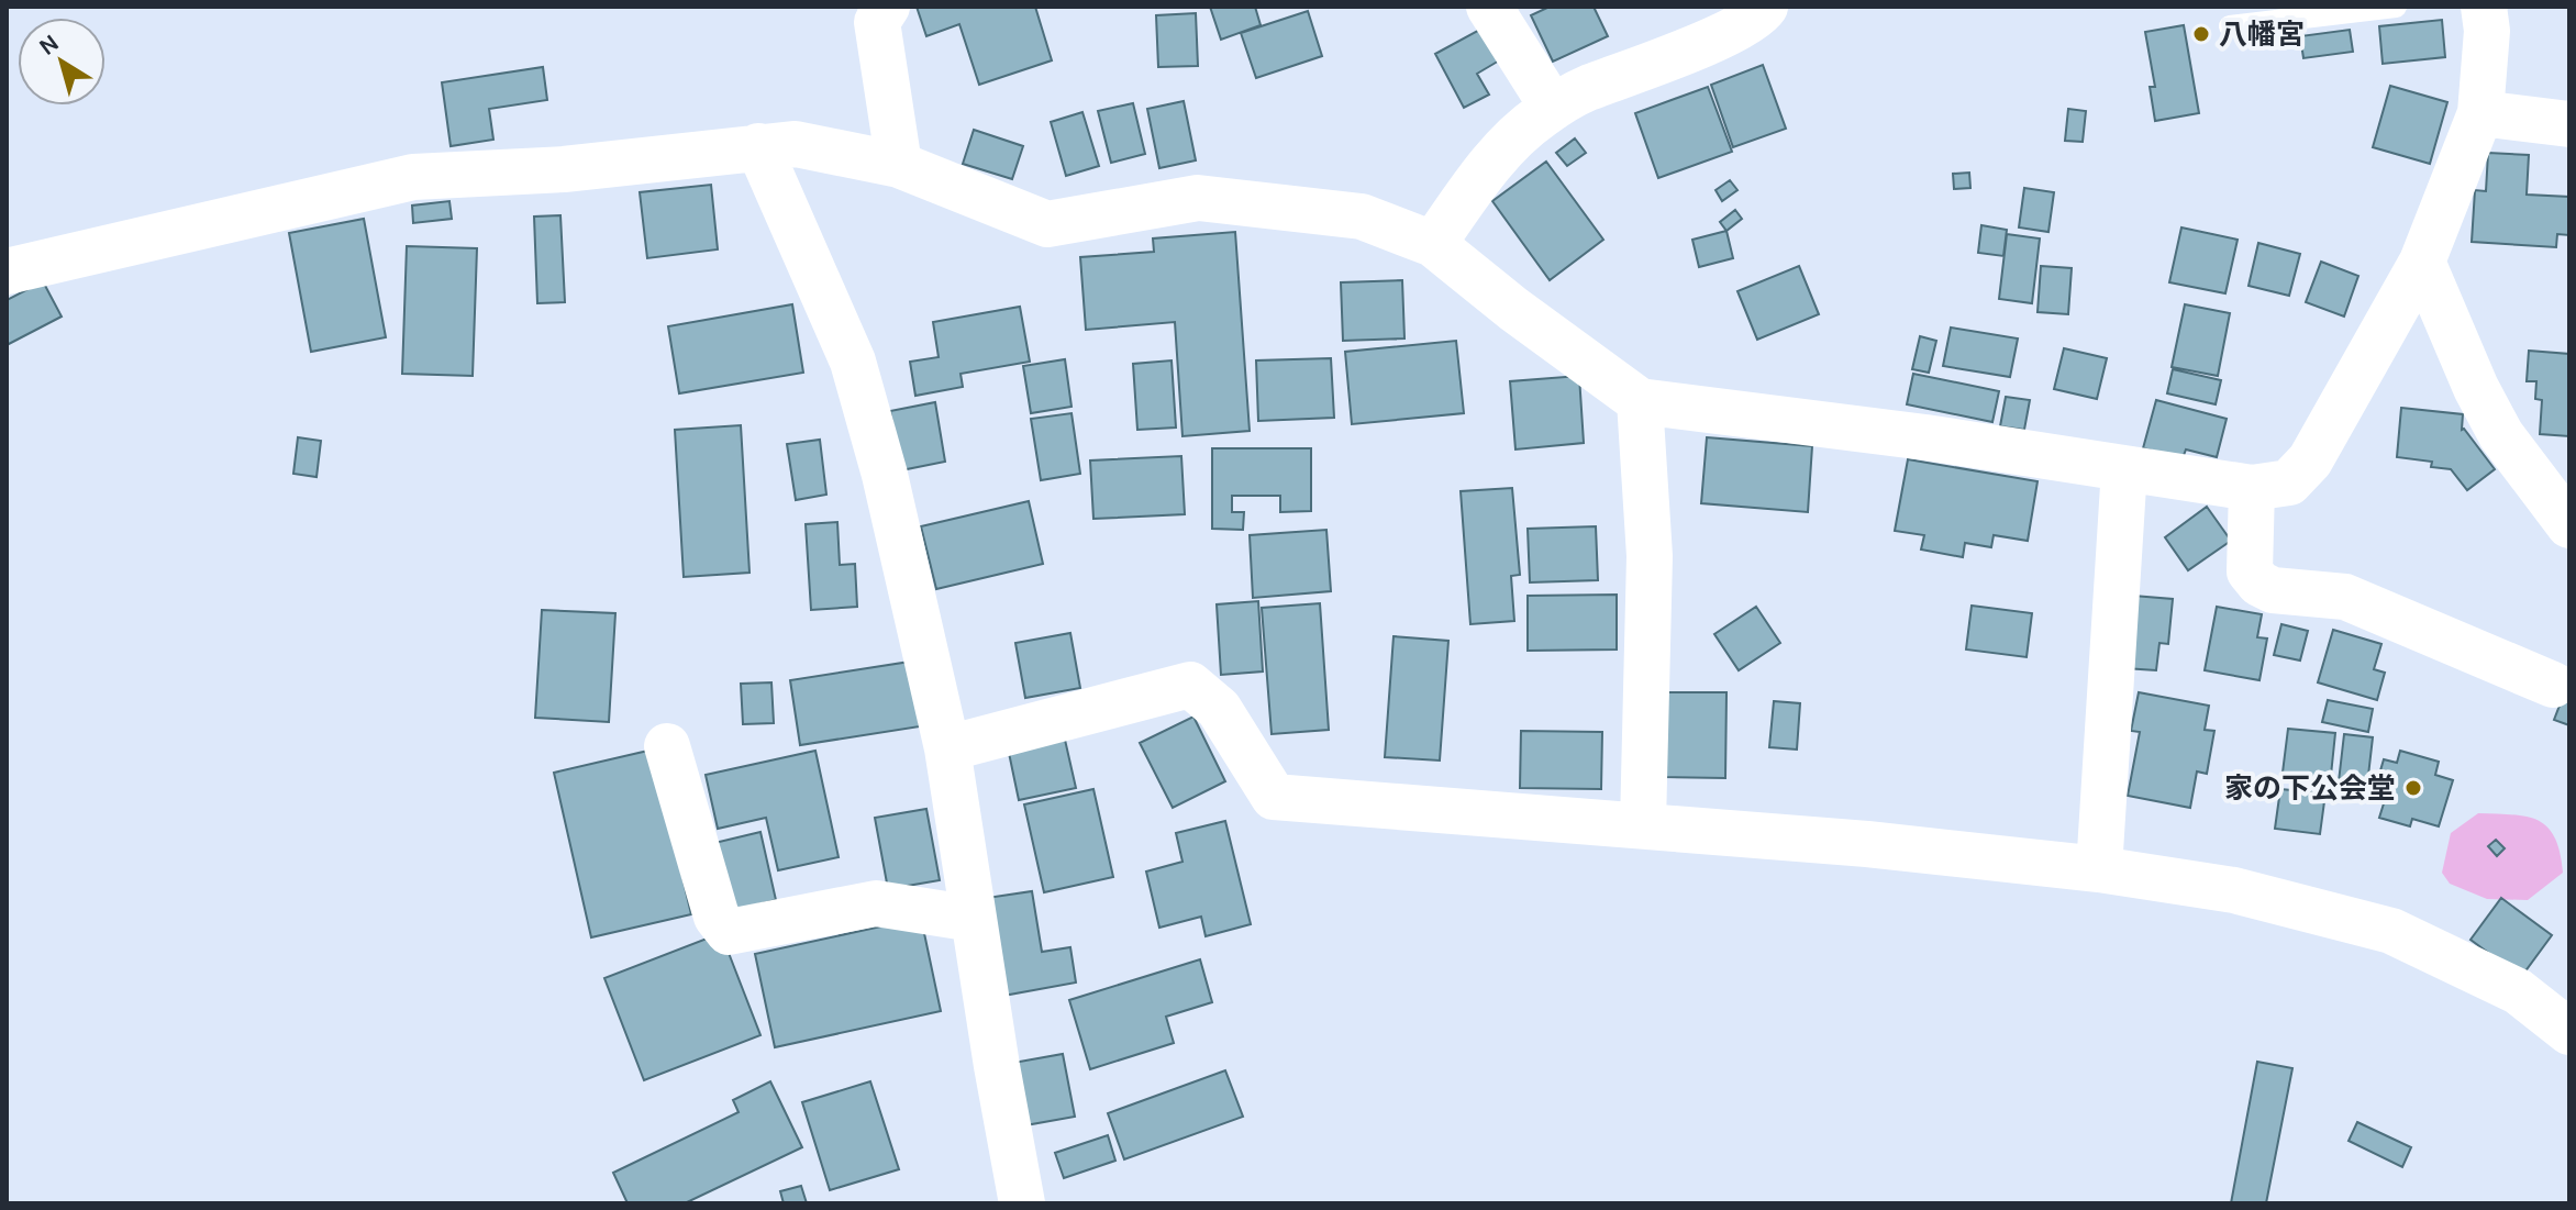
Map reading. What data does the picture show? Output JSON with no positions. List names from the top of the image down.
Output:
{
  "places": ["八幡宮", "家の下公会堂"],
  "north": "top left"
}
